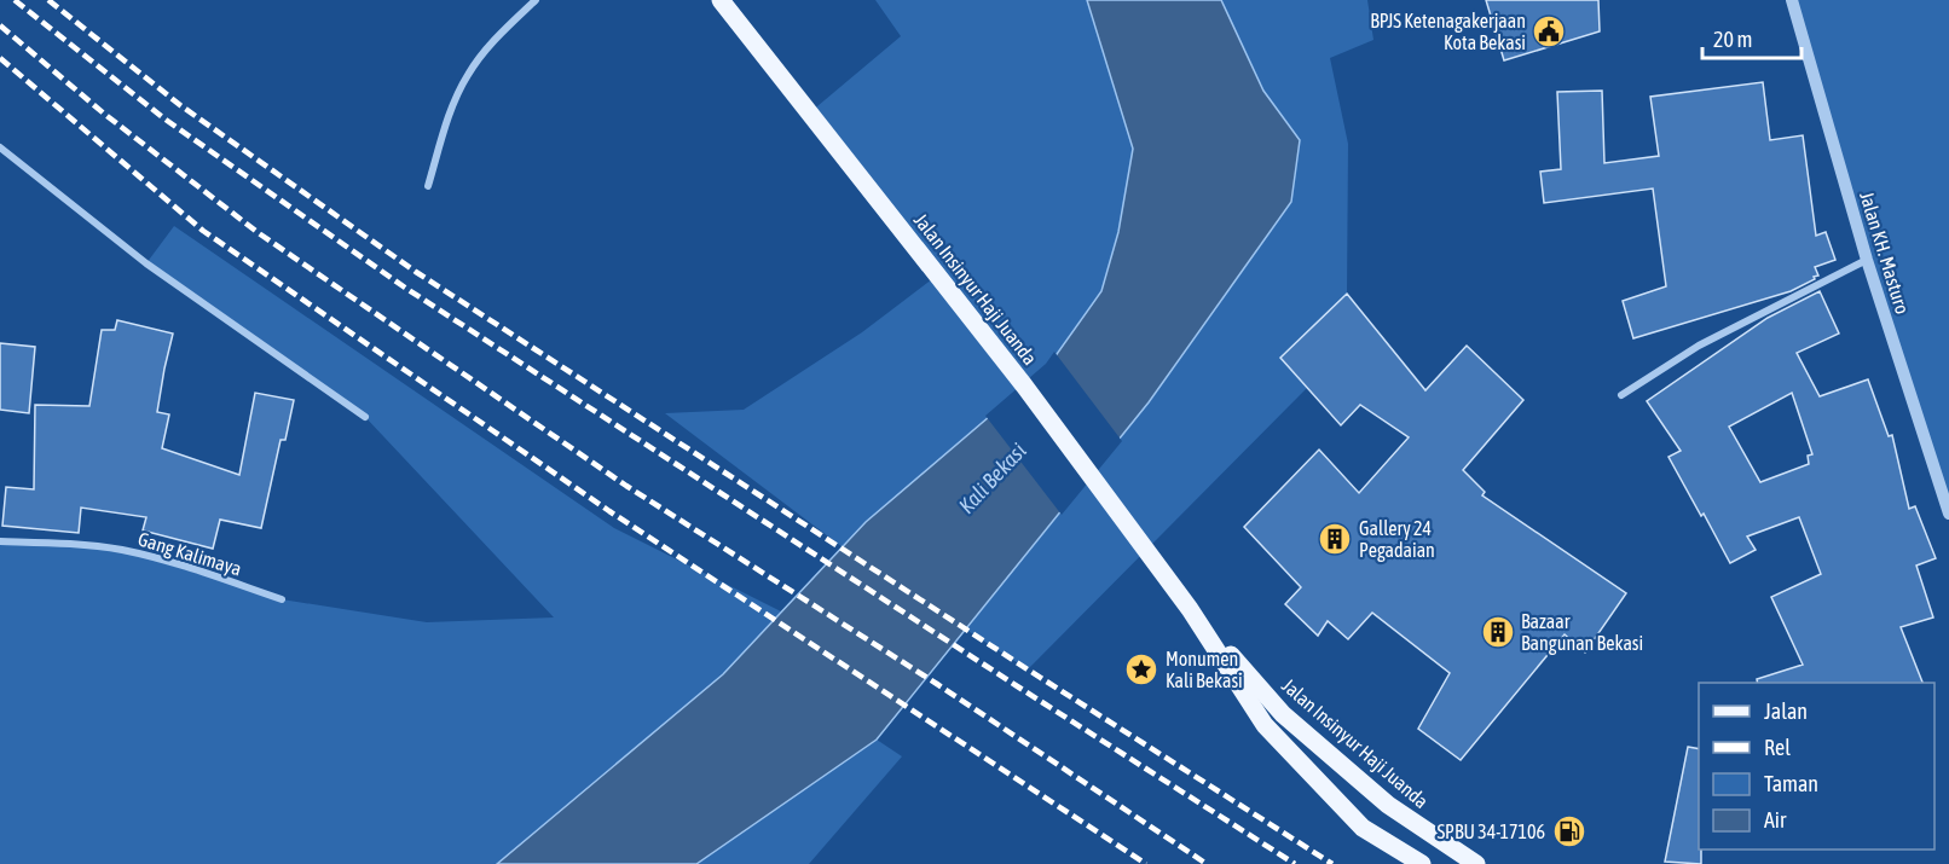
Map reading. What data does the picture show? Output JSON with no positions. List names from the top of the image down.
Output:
{
  "streets": {
    "main road": ["Jalan Insinyur Haji Juanda"],
    "street": ["Jalan KH. Masturo", "Gang Kalimaya"]
  },
  "water": ["Kali Bekasi"],
  "places": {
    "public building": ["BPJS Ketenagakerjaan Kota Bekasi"],
    "building": ["Gallery 24 Pegadaian", "Bazaar Bangunan Bekasi"],
    "place": ["Monumen Kali Bekasi"],
    "fuel station": ["SPBU 34-17106"]
  },
  "legend": [
    "Jalan",
    "Rel",
    "Taman",
    "Air"
  ],
  "scale_bar": "20 m"
}
